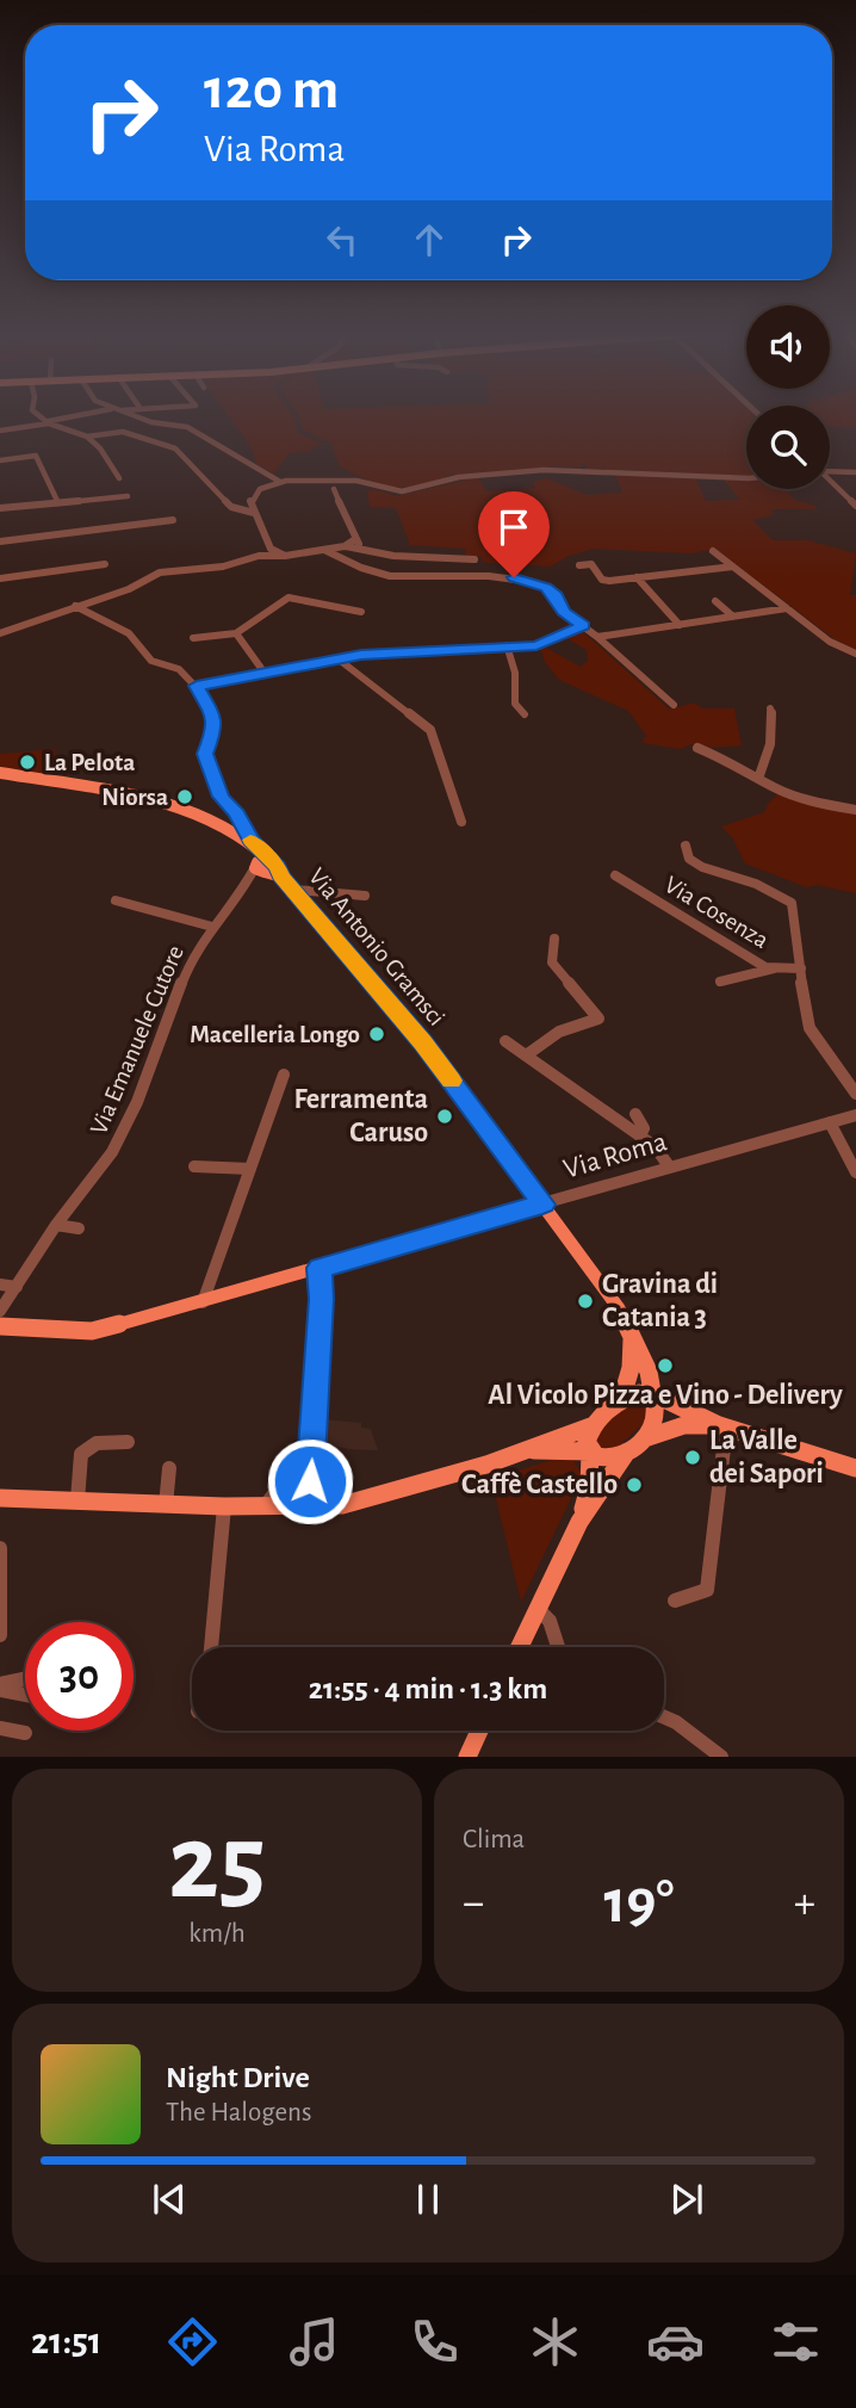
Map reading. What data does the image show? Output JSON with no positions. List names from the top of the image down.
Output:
{
  "streets": {
    "main road": ["Via Antonio Gramsci", "Via Roma"],
    "street": ["Via Cosenza", "Via Emanuele Cutore"]
  },
  "crossings": [
    ["Via Antonio Gramsci", "Via Emanuele Cutore"],
    ["Via Antonio Gramsci", "Via Roma"]
  ],
  "places": [
    "La Pelota",
    "Niorsa",
    "Macelleria Longo",
    "Ferramenta Caruso",
    "Gravina di Catania 3",
    "Al Vicolo Pizza e Vino - Delivery",
    "La Valle dei Sapori",
    "Caffè Castello"
  ],
  "page": {
    "turn": ["120 m", "Via Roma"],
    "limit": "30",
    "trip": "21:55 · 4 min · 1.3 km",
    "tile": [
      ["25", "km/h"],
      "Clima"
    ],
    "heat": ["−", "19°", "+"],
    "song": ["Night Drive", "The Halogens"],
    "tabs": "21:51"
  }
}
